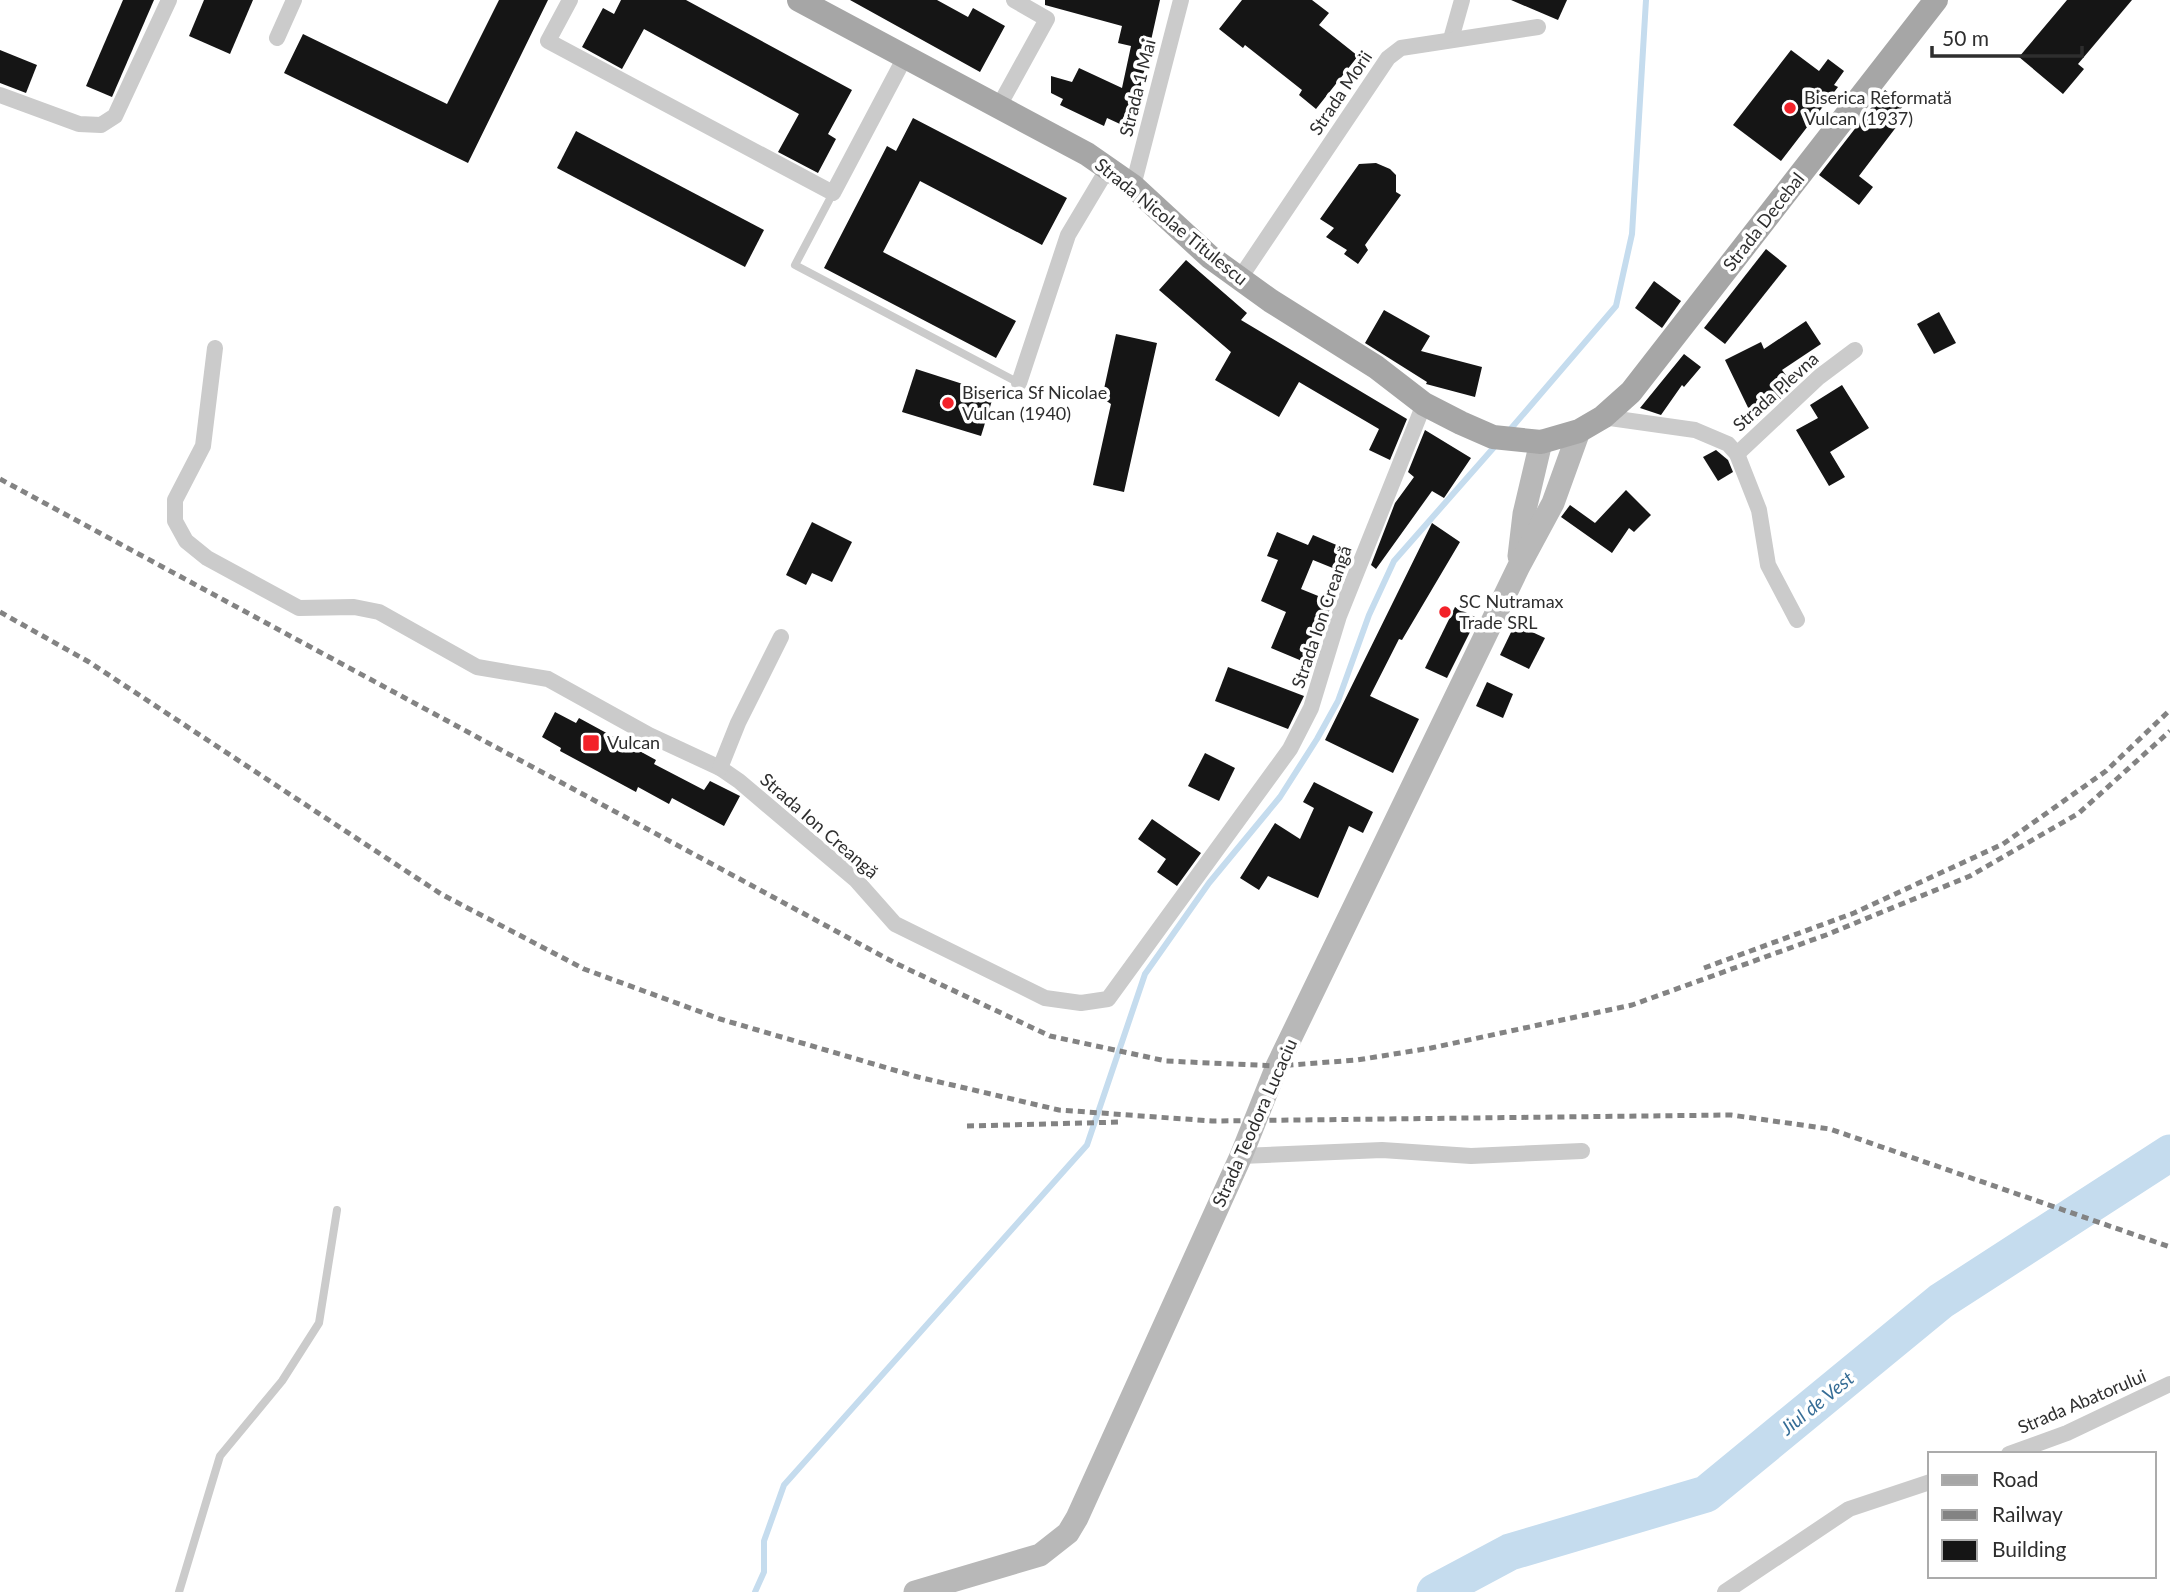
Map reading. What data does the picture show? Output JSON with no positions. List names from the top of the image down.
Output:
{
  "streets": {
    "main road": ["Strada Nicolae Titulescu", "Strada Decebal", "Strada Teodora Lucaciu"],
    "street": [
      "Strada 1 Mai",
      "Strada Morii",
      "Strada Plevna",
      "Strada Ion Creangă",
      "Strada Abatorului"
    ]
  },
  "crossings": [
    ["Strada 1 Mai", "Strada Nicolae Titulescu"],
    ["Strada Morii", "Strada Nicolae Titulescu"],
    ["Strada Nicolae Titulescu", "Strada Decebal"],
    ["Strada Nicolae Titulescu", "Strada Ion Creangă"],
    ["Strada Nicolae Titulescu", "Strada Teodora Lucaciu"],
    ["Strada Decebal", "Strada Plevna"],
    ["Strada Decebal", "Strada Teodora Lucaciu"]
  ],
  "water": ["Jiul de Vest"],
  "places": {
    "other": ["Biserica Reformată Vulcan (1937)", "Biserica Sf Nicolae Vulcan (1940)", "SC Nutramax Trade SRL"],
    "transit": ["Vulcan"]
  },
  "legend": ["Road", "Railway", "Building"],
  "scale_bar": "50 m"
}
